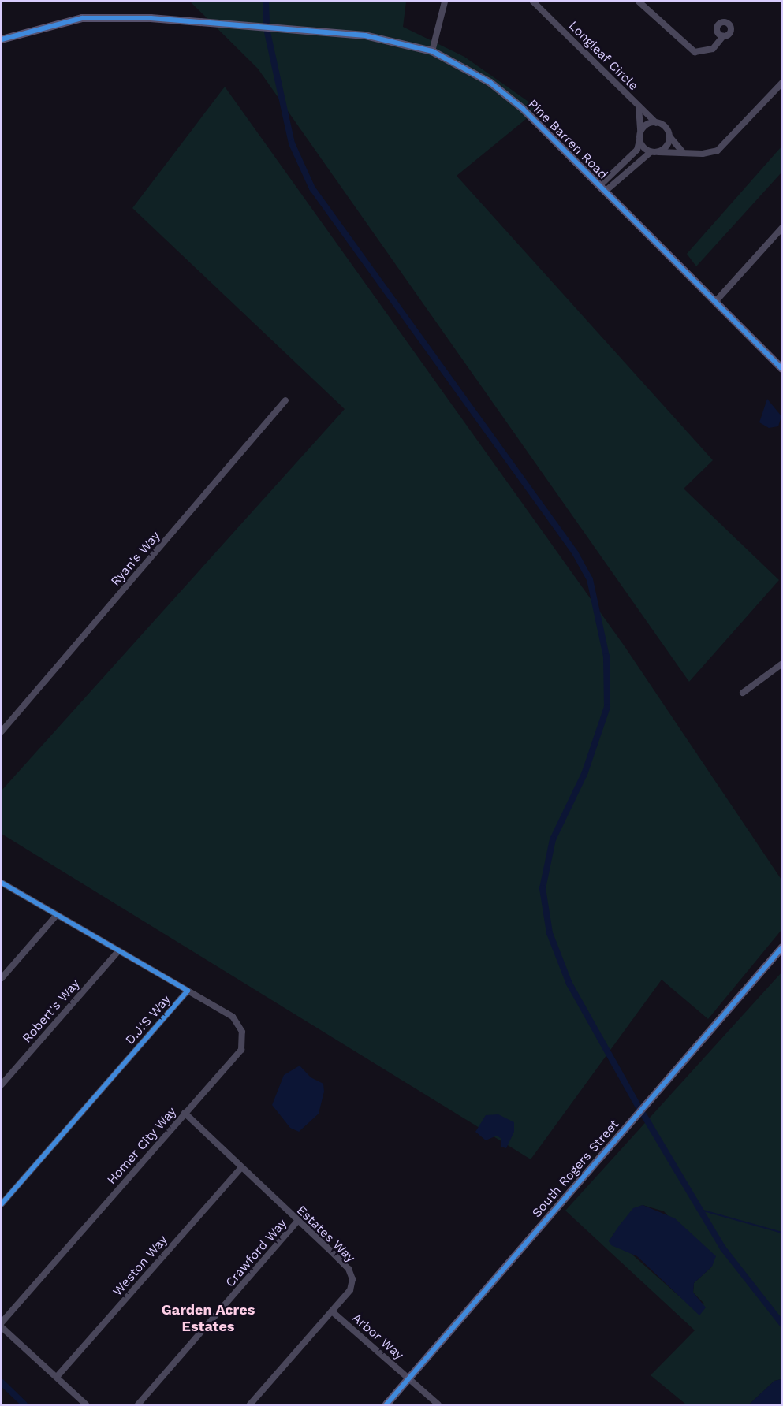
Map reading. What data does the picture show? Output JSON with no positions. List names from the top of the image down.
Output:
{
  "streets": {
    "main road": ["Pine Barren Road", "South Rogers Street"],
    "street": [
      "Longleaf Circle",
      "Ryan's Way",
      "Robert's Way",
      "D.J.'S Way",
      "Homer City Way",
      "Estates Way",
      "Crawford Way",
      "Weston Way",
      "Arbor Way"
    ]
  },
  "crossings": [
    ["Robert's Way", "D.J.'S Way"],
    ["D.J.'S Way", "Homer City Way"],
    ["Homer City Way", "Estates Way"],
    ["South Rogers Street", "Arbor Way"],
    ["Estates Way", "Crawford Way"],
    ["Estates Way", "Weston Way"],
    ["Estates Way", "Arbor Way"]
  ],
  "districts": ["Garden Acres Estates"]
}
